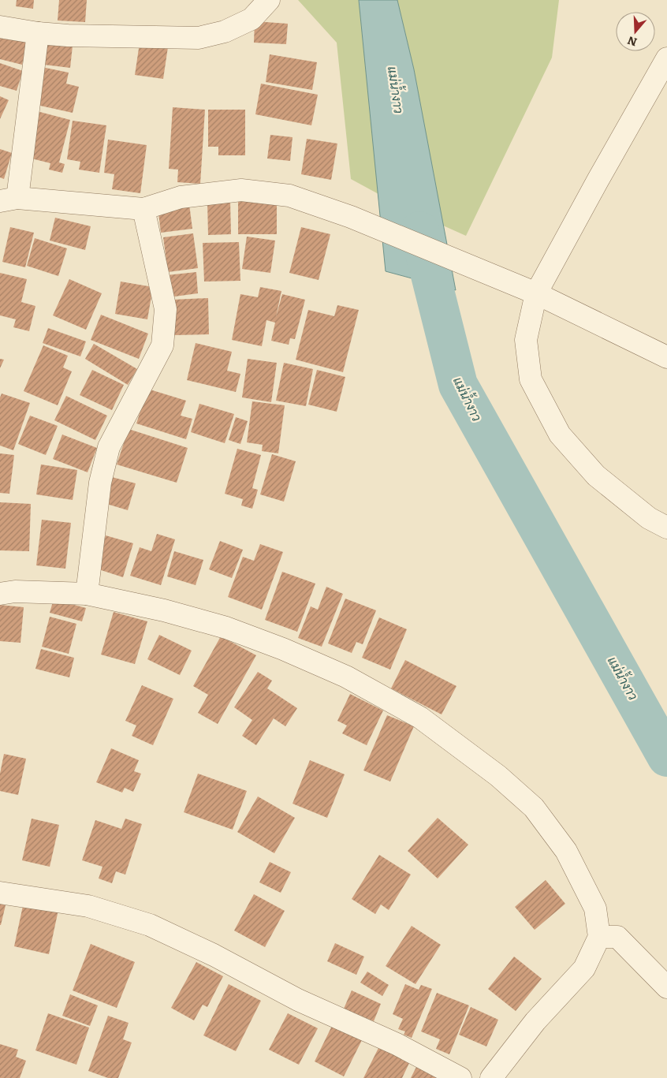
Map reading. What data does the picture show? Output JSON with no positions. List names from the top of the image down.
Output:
{
  "water": ["แม่น้ำงาว"],
  "north": "bottom"
}
